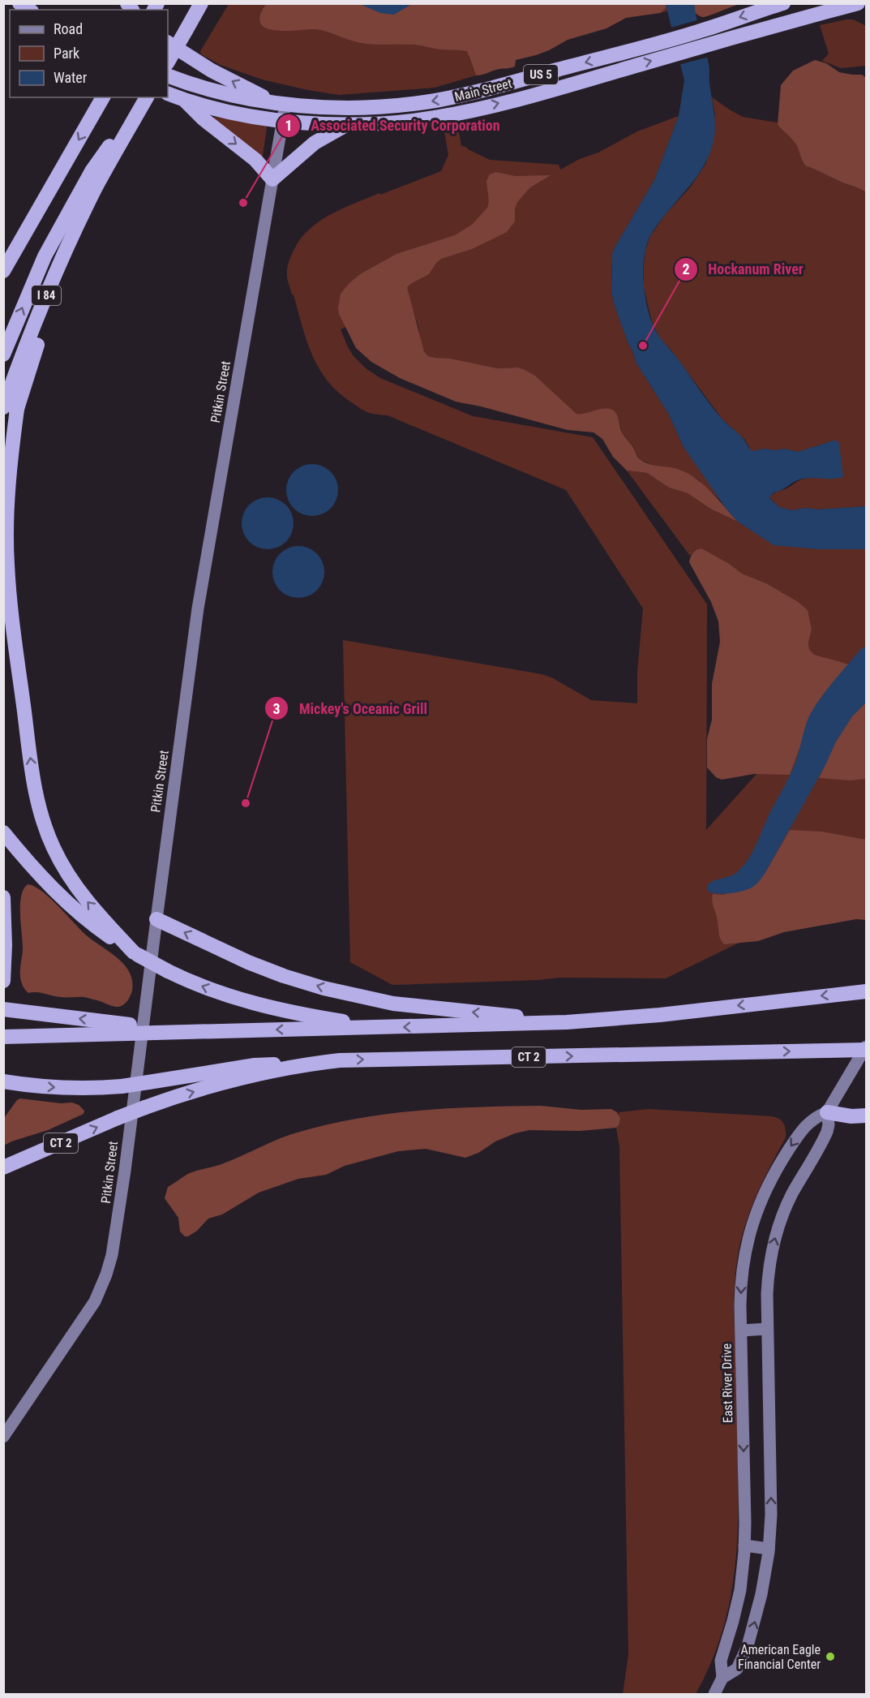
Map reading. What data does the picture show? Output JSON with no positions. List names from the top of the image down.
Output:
{
  "streets": {
    "highway": ["US 5", "Main Street", "CT 2"],
    "main road": ["Pitkin Street", "East River Drive"]
  },
  "crossings": [
    ["Main Street", "Pitkin Street"],
    ["CT 2", "East River Drive"]
  ],
  "places": [
    "Associated Security Corporation",
    "Hockanum River",
    "Mickey's Oceanic Grill",
    "American Eagle Financial Center"
  ],
  "legend": ["Road", "Park", "Water"]
}
